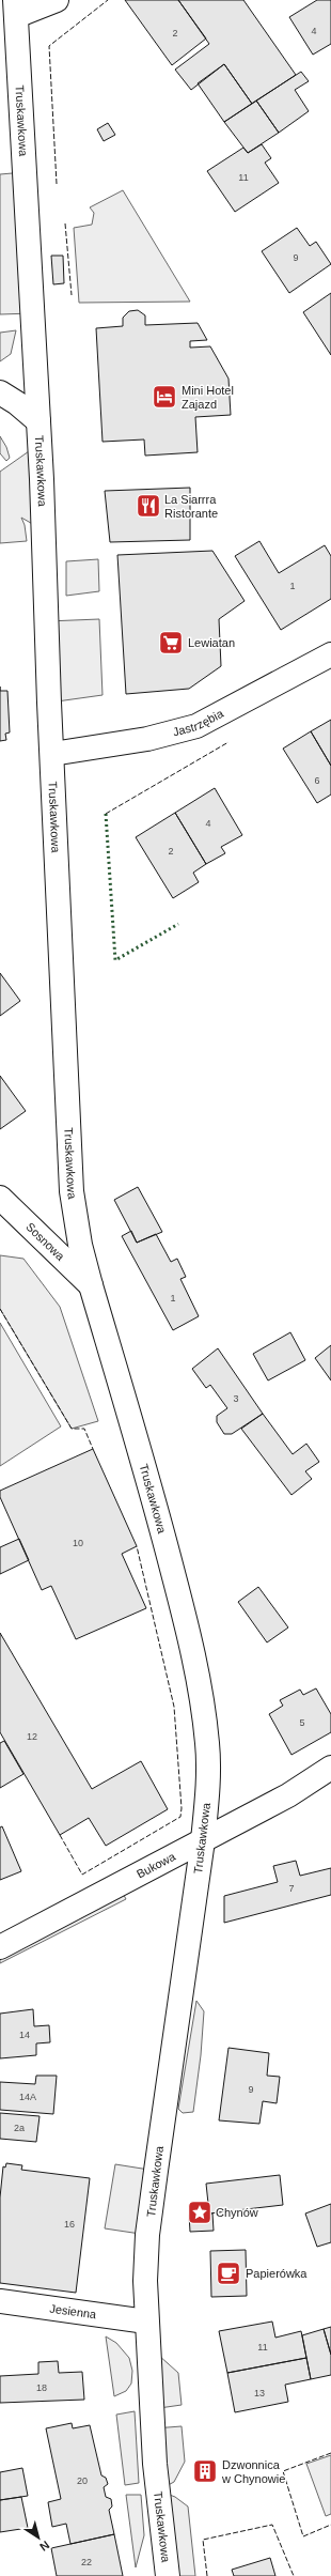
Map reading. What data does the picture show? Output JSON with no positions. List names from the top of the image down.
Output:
{
  "streets": {
    "street": [
      "Truskawkowa",
      "Jastrzębia",
      "Sosnowa",
      "Bukowa",
      "Jesienna"
    ]
  },
  "crossings": [
    ["Truskawkowa", "Jastrzębia"],
    ["Truskawkowa", "Sosnowa"],
    ["Truskawkowa", "Bukowa"],
    ["Truskawkowa", "Jesienna"]
  ],
  "places": {
    "hotel": ["Mini Hotel Zajazd"],
    "restaurant": ["La Siarrra Ristorante"],
    "supermarket": ["Lewiatan"],
    "place": ["Chynów"],
    "cafe": ["Papierówka"],
    "building": ["Dzwonnica w Chynowie"]
  },
  "house_numbers": [
    "4",
    "2",
    "11",
    "9",
    "1",
    "6",
    "4",
    "2",
    "1",
    "3",
    "10",
    "5",
    "12",
    "7",
    "14",
    "9",
    "14A",
    "2a",
    "16",
    "11",
    "18",
    "13",
    "20",
    "22"
  ],
  "north": "bottom right"
}
